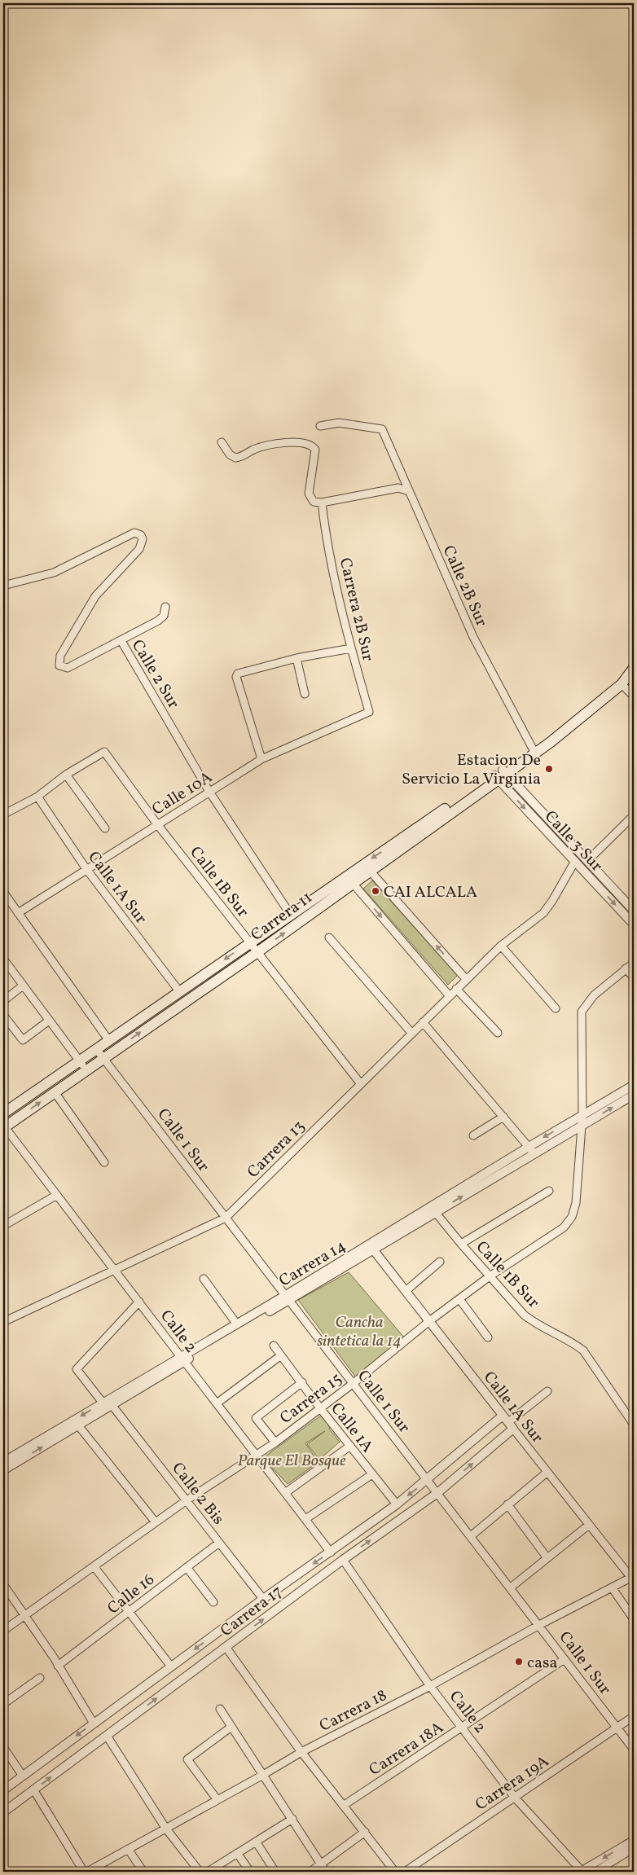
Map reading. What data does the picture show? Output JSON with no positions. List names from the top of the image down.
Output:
{
  "streets": {
    "main road": ["Carrera 11"],
    "street": [
      "Calle 2B Sur",
      "Carrera 2B Sur",
      "Calle 2 Sur",
      "Calle 10A",
      "Calle 3 Sur",
      "Calle 1B Sur",
      "Calle 1A Sur",
      "Calle 1 Sur",
      "Carrera 13",
      "Carrera 14",
      "Calle 2",
      "Carrera 15",
      "Calle 1A",
      "Calle 2 Bis",
      "Calle 16",
      "Carrera 17",
      "Carrera 18",
      "Carrera 18A",
      "Carrera 19A"
    ]
  },
  "crossings": [
    ["Calle 2B Sur", "Carrera 11"],
    ["Carrera 2B Sur", "Calle 10A"],
    ["Calle 2 Sur", "Calle 10A"],
    ["Calle 2 Sur", "Carrera 11"],
    ["Calle 10A", "Calle 1B Sur"],
    ["Calle 10A", "Calle 1A Sur"],
    ["Calle 3 Sur", "Carrera 11"],
    ["Calle 3 Sur", "Carrera 13"],
    ["Calle 1B Sur", "Carrera 11"],
    ["Calle 1B Sur", "Carrera 13"],
    ["Calle 1B Sur", "Carrera 14"],
    ["Calle 1B Sur", "Carrera 15"],
    ["Calle 1A Sur", "Carrera 11"],
    ["Calle 1A Sur", "Carrera 14"],
    ["Calle 1A Sur", "Carrera 15"],
    ["Calle 1A Sur", "Carrera 17"],
    ["Calle 1A Sur", "Carrera 18"],
    ["Carrera 11", "Calle 1 Sur"],
    ["Carrera 11", "Calle 2"],
    ["Calle 1 Sur", "Carrera 13"],
    ["Calle 1 Sur", "Carrera 14"],
    ["Calle 1 Sur", "Carrera 15"],
    ["Calle 1 Sur", "Carrera 17"],
    ["Calle 1 Sur", "Carrera 18"],
    ["Calle 1 Sur", "Carrera 18A"],
    ["Calle 1 Sur", "Carrera 19A"],
    ["Carrera 13", "Calle 2"],
    ["Carrera 14", "Calle 2"],
    ["Carrera 14", "Carrera 15"],
    ["Carrera 14", "Calle 2 Bis"],
    ["Calle 2", "Carrera 15"],
    ["Calle 2", "Carrera 17"],
    ["Calle 2", "Carrera 18"],
    ["Calle 2", "Carrera 18A"],
    ["Calle 2", "Carrera 19A"],
    ["Carrera 15", "Calle 1A"],
    ["Carrera 15", "Calle 2 Bis"],
    ["Calle 1A", "Carrera 17"],
    ["Calle 2 Bis", "Calle 16"],
    ["Calle 2 Bis", "Carrera 17"]
  ],
  "parks": ["Cancha sintetica la 14", "Parque El Bosque"],
  "places": ["Estacion De Servicio La Virginia", "CAI ALCALA", "casa"]
}
